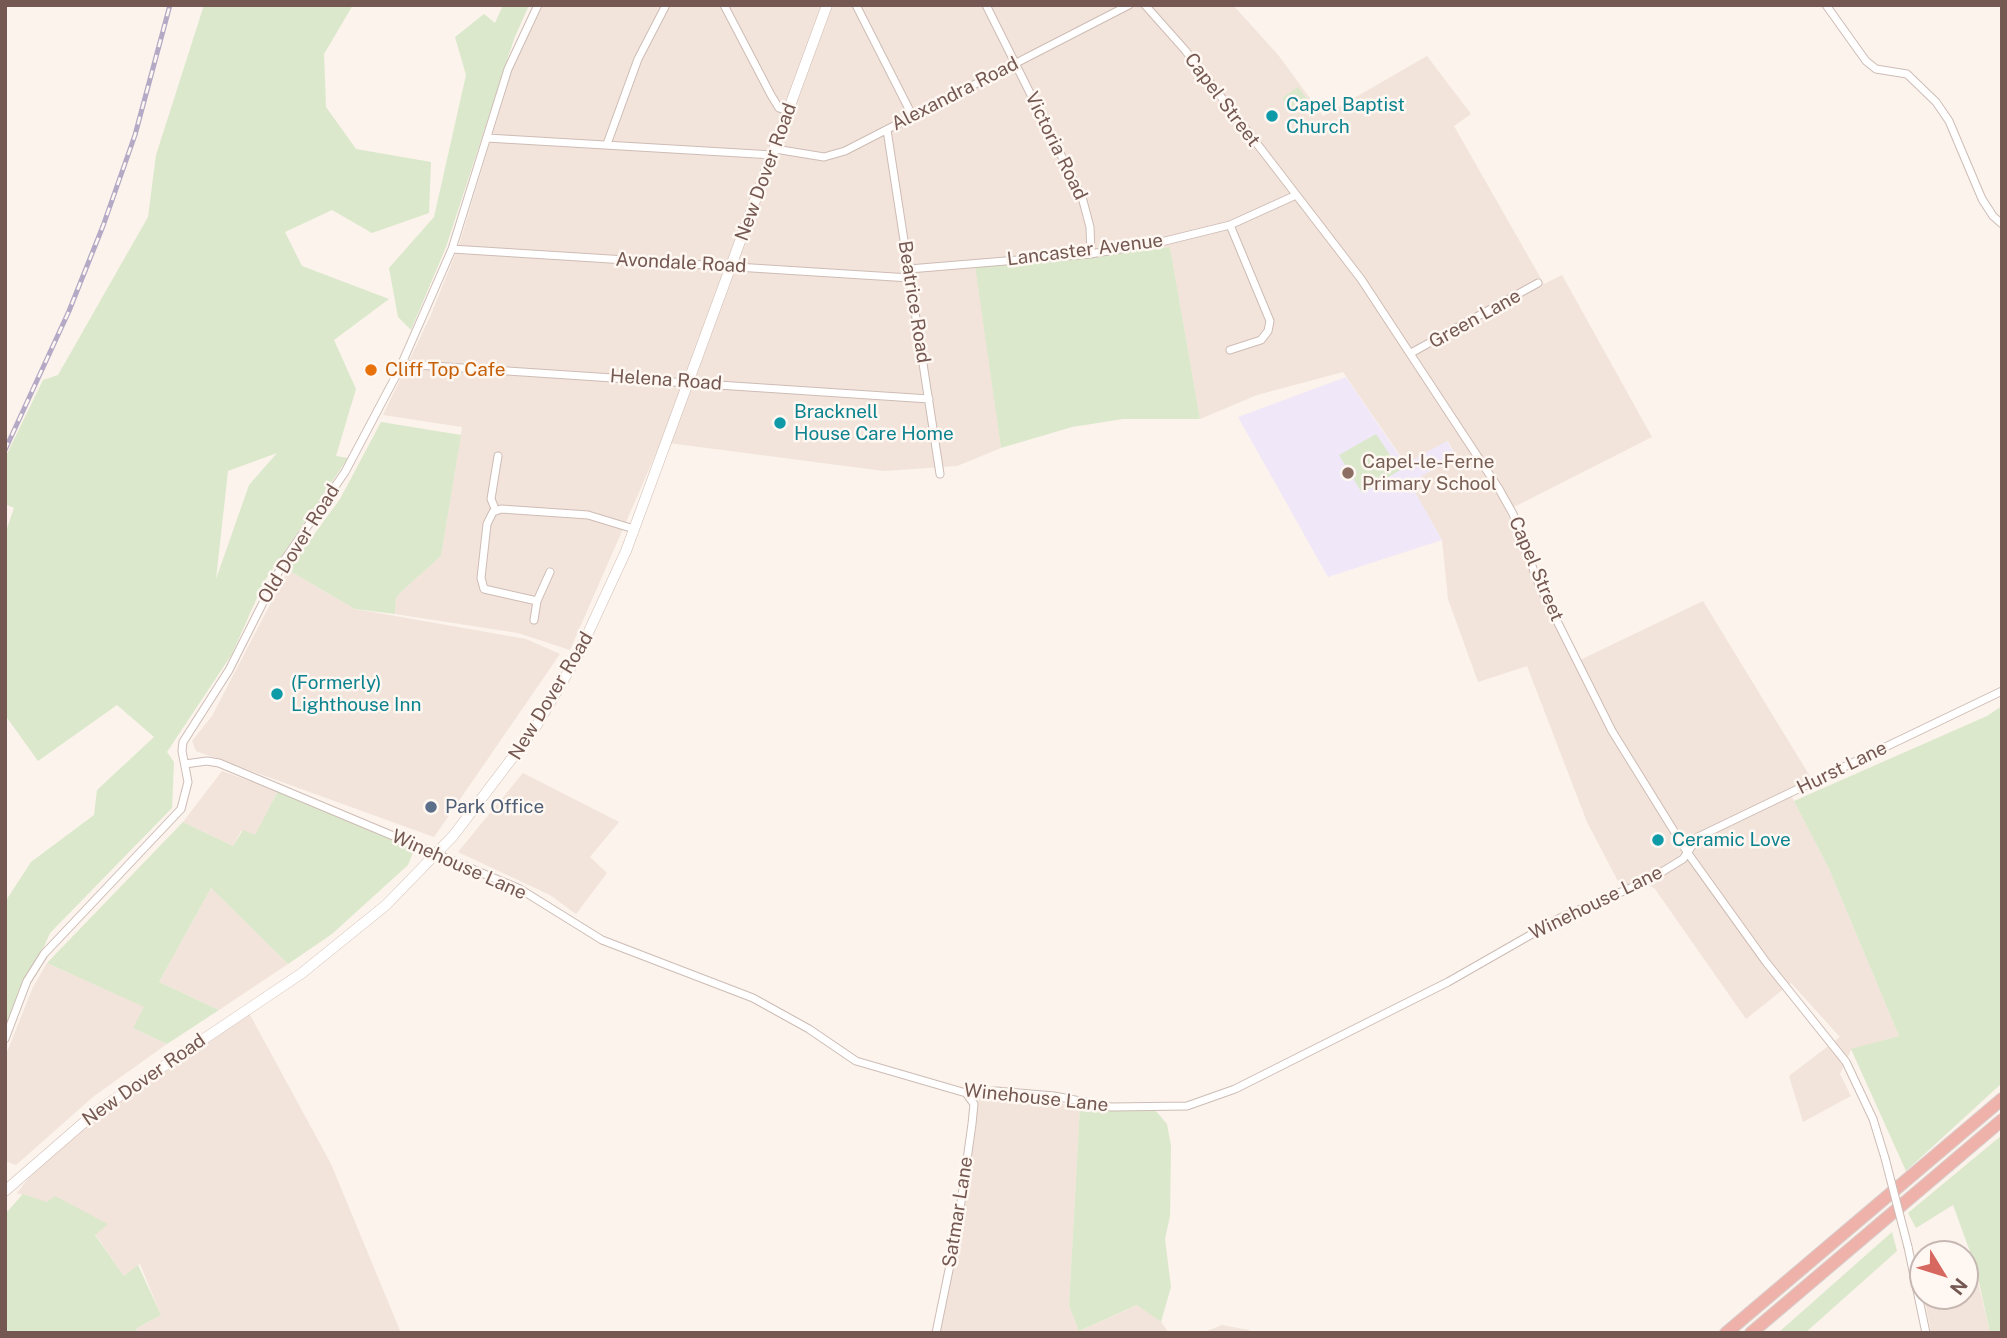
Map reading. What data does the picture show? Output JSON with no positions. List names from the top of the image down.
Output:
{
  "streets": {
    "main road": ["New Dover Road"],
    "street": [
      "Alexandra Road",
      "Capel Street",
      "Victoria Road",
      "Lancaster Avenue",
      "Avondale Road",
      "Beatrice Road",
      "Green Lane",
      "Helena Road",
      "Old Dover Road",
      "Hurst Lane",
      "Winehouse Lane",
      "Satmar Lane"
    ]
  },
  "crossings": [
    ["Alexandra Road", "Victoria Road"],
    ["Alexandra Road", "New Dover Road"],
    ["Alexandra Road", "Beatrice Road"],
    ["Alexandra Road", "Old Dover Road"],
    ["Capel Street", "Lancaster Avenue"],
    ["Capel Street", "Green Lane"],
    ["Capel Street", "Hurst Lane"],
    ["Capel Street", "Winehouse Lane"],
    ["Victoria Road", "Lancaster Avenue"],
    ["New Dover Road", "Avondale Road"],
    ["New Dover Road", "Helena Road"],
    ["New Dover Road", "Winehouse Lane"],
    ["Lancaster Avenue", "Beatrice Road"],
    ["Avondale Road", "Beatrice Road"],
    ["Avondale Road", "Old Dover Road"],
    ["Beatrice Road", "Helena Road"],
    ["Helena Road", "Old Dover Road"],
    ["Old Dover Road", "Winehouse Lane"],
    ["Hurst Lane", "Winehouse Lane"],
    ["Winehouse Lane", "Satmar Lane"]
  ],
  "places": [
    "Capel Baptist Church",
    "Cliff Top Cafe",
    "Bracknell House Care Home",
    "Capel-le-Ferne Primary School",
    "(Formerly) Lighthouse Inn",
    "Park Office",
    "Ceramic Love"
  ],
  "north": "bottom right"
}
